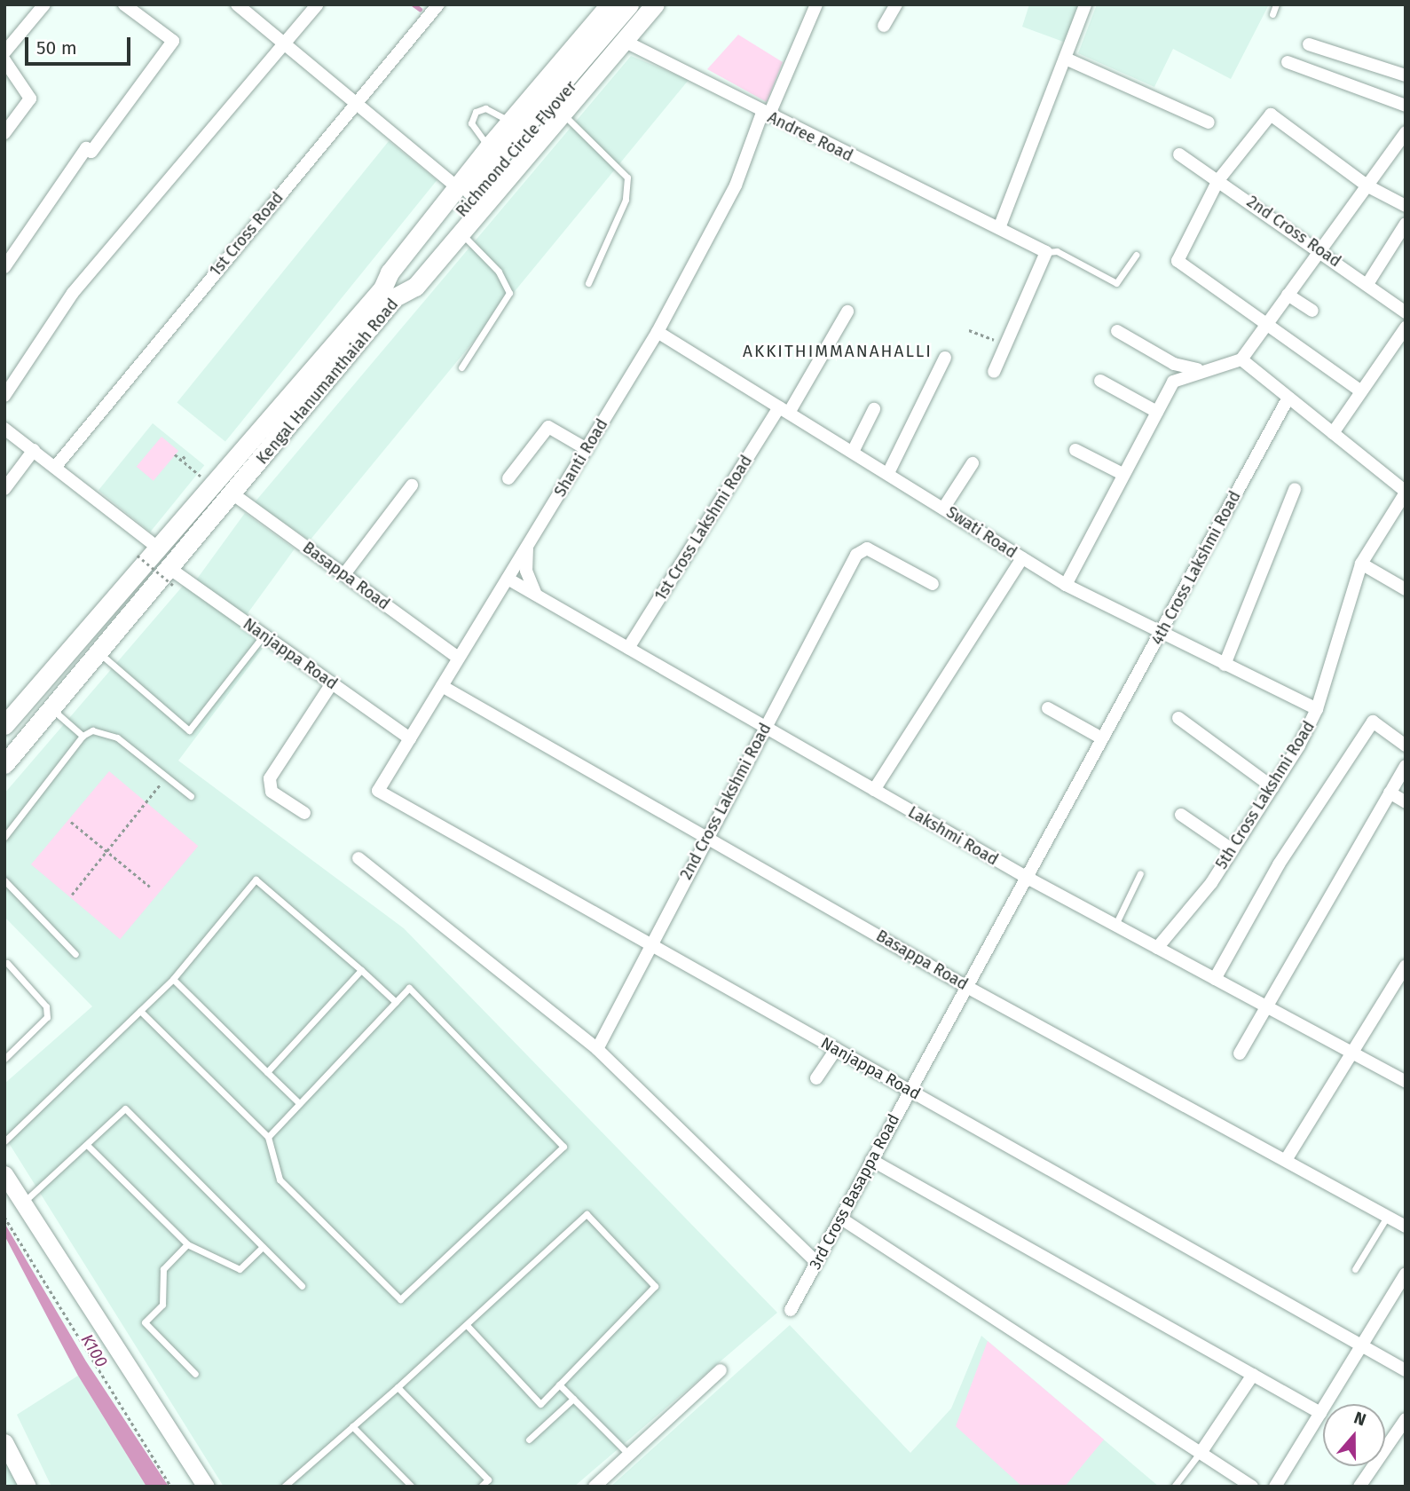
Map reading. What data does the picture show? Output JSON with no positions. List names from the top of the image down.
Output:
{
  "streets": {
    "main road": ["Richmond Circle Flyover", "Kengal Hanumanthaiah Road"],
    "street": [
      "Andree Road",
      "2nd Cross Road",
      "1st Cross Road",
      "Shanti Road",
      "1st Cross Lakshmi Road",
      "Swati Road",
      "4th Cross Lakshmi Road",
      "Basappa Road",
      "Nanjappa Road",
      "5th Cross Lakshmi Road",
      "2nd Cross Lakshmi Road",
      "Lakshmi Road",
      "3rd Cross Basappa Road"
    ]
  },
  "crossings": [
    ["Andree Road", "Kengal Hanumanthaiah Road"],
    ["Andree Road", "Shanti Road"],
    ["Richmond Circle Flyover", "Kengal Hanumanthaiah Road"],
    ["Kengal Hanumanthaiah Road", "Basappa Road"],
    ["Kengal Hanumanthaiah Road", "Nanjappa Road"],
    ["Shanti Road", "Swati Road"],
    ["Shanti Road", "Basappa Road"],
    ["Shanti Road", "Nanjappa Road"],
    ["Shanti Road", "Lakshmi Road"],
    ["1st Cross Lakshmi Road", "Swati Road"],
    ["1st Cross Lakshmi Road", "Lakshmi Road"],
    ["Swati Road", "4th Cross Lakshmi Road"],
    ["Swati Road", "5th Cross Lakshmi Road"],
    ["4th Cross Lakshmi Road", "Lakshmi Road"],
    ["4th Cross Lakshmi Road", "3rd Cross Basappa Road"],
    ["Basappa Road", "2nd Cross Lakshmi Road"],
    ["Basappa Road", "3rd Cross Basappa Road"],
    ["Nanjappa Road", "2nd Cross Lakshmi Road"],
    ["Nanjappa Road", "3rd Cross Basappa Road"],
    ["5th Cross Lakshmi Road", "Lakshmi Road"],
    ["2nd Cross Lakshmi Road", "Lakshmi Road"],
    ["Lakshmi Road", "3rd Cross Basappa Road"]
  ],
  "districts": ["AKKITHIMMANAHALLI"],
  "water": ["K100"],
  "scale_bar": "50 m",
  "north": "top"
}
